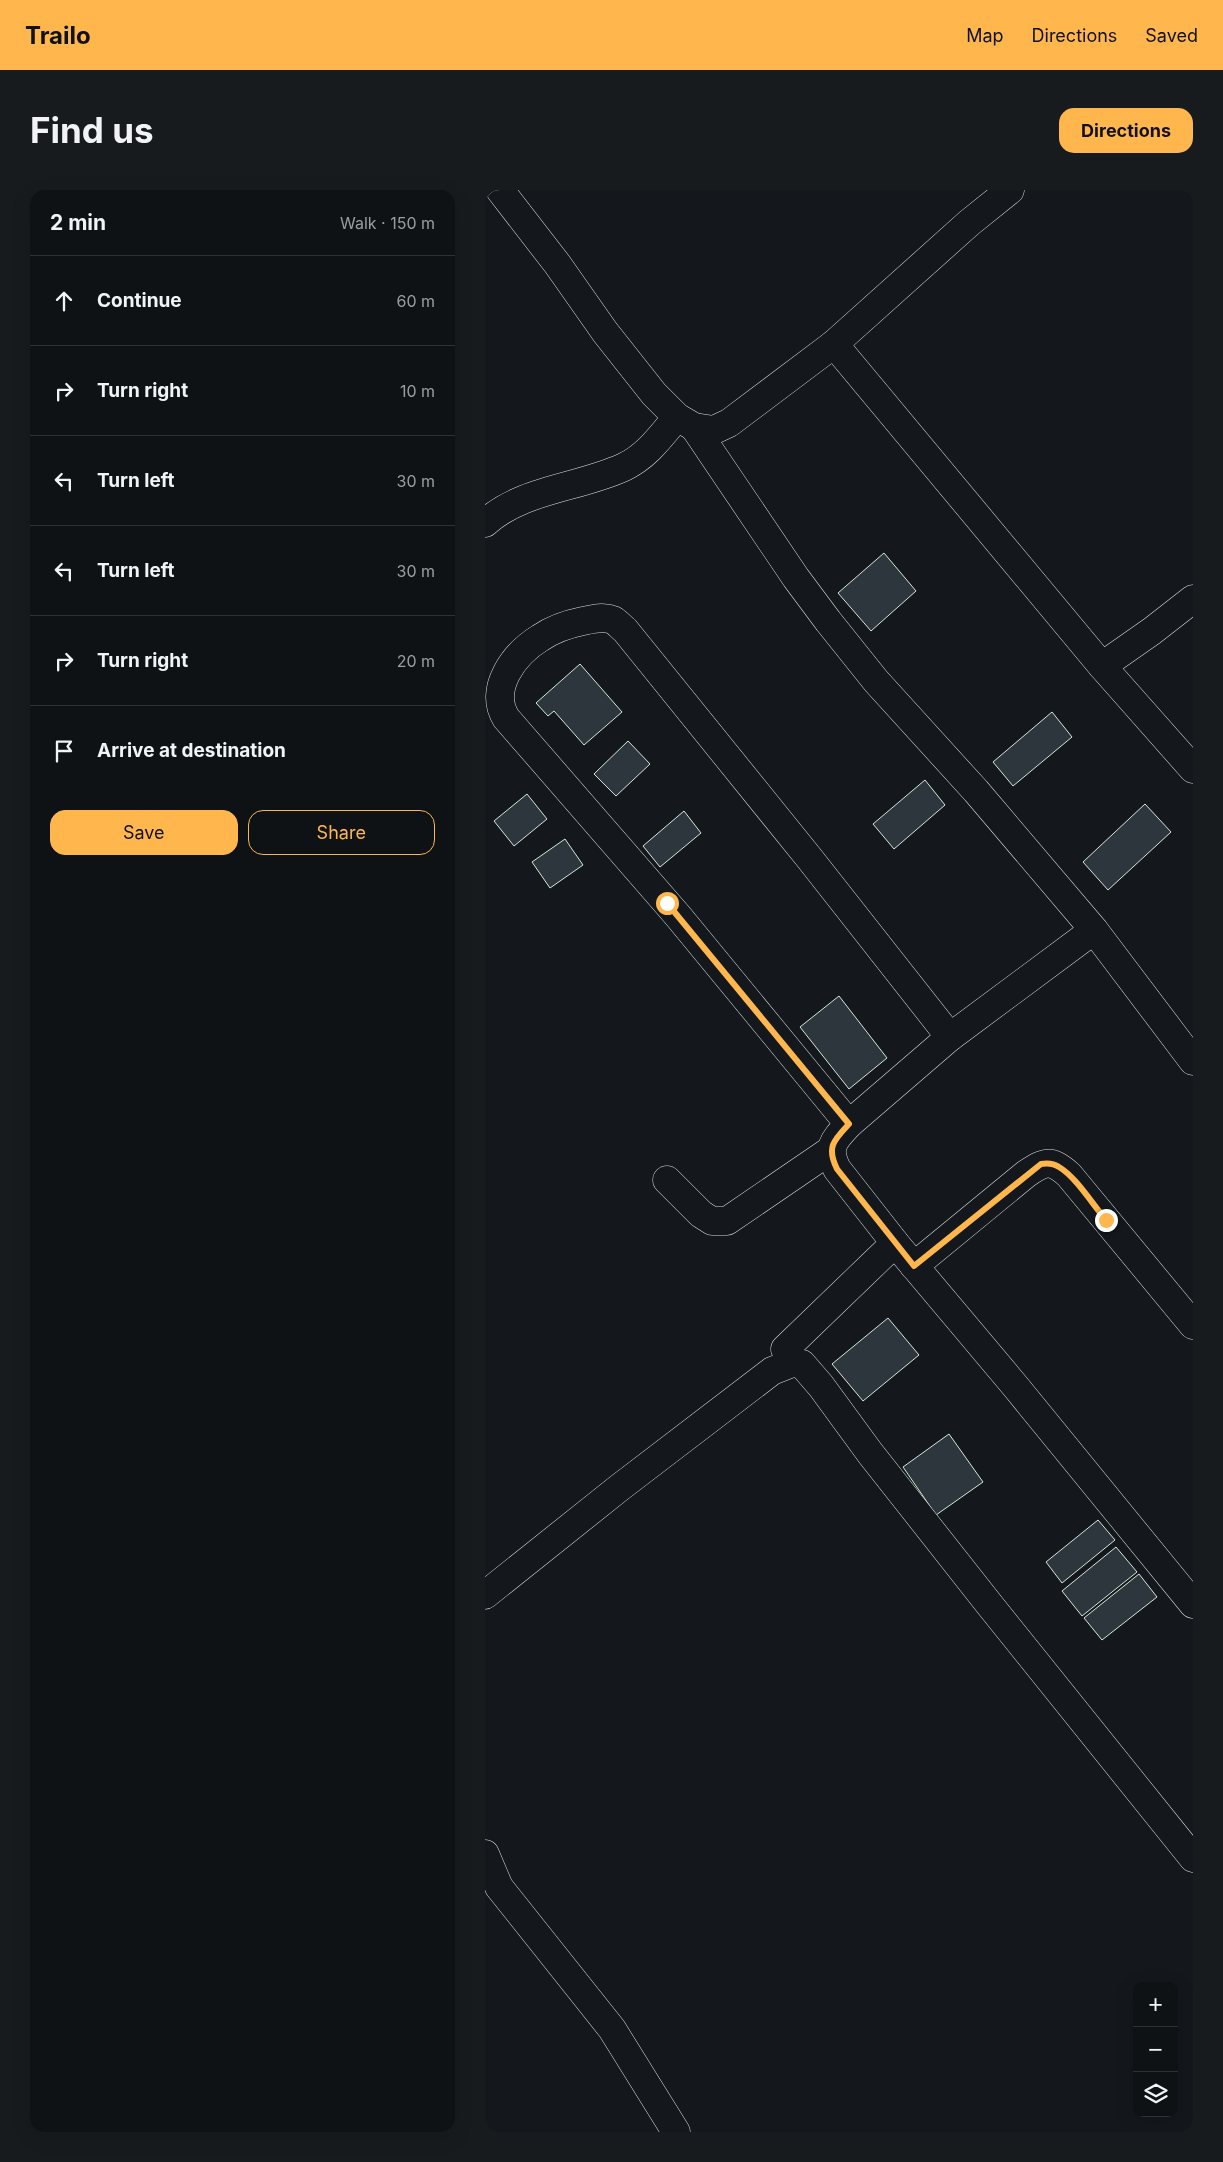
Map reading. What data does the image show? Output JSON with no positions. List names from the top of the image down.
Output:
{
  "page": {
    "header": "Trailo",
    "nav": ["Map", "Directions", "Saved"],
    "buttons": [
      "Directions",
      ["Save", "Share"]
    ],
    "title": "Find us",
    "heading": ["2 min", "Walk · 150 m"],
    "list": [
      ["Continue", "60 m"],
      ["Turn right", "10 m"],
      ["Turn left", "30 m"],
      ["Turn left", "30 m"],
      ["Turn right", "20 m"],
      "Arrive at destination"
    ],
    "map_buttons": ["+", "−"]
  }
}
